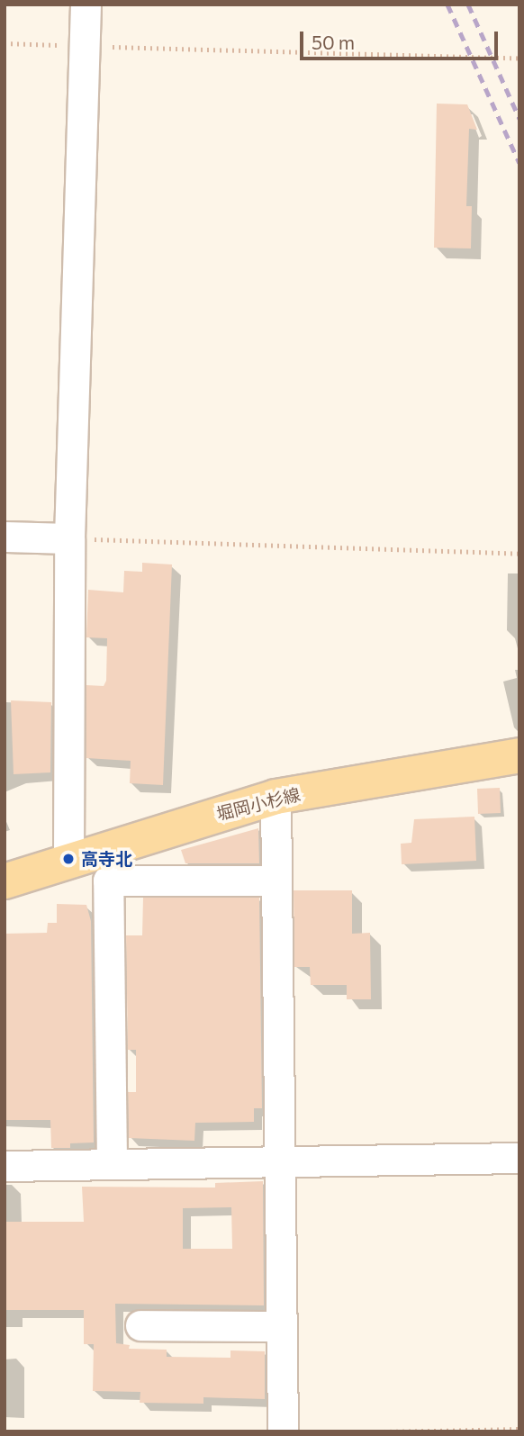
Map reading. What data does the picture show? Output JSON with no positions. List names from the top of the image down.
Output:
{
  "streets": {
    "main road": ["堀岡小杉線"]
  },
  "places": ["高寺北"],
  "scale_bar": "50 m"
}
